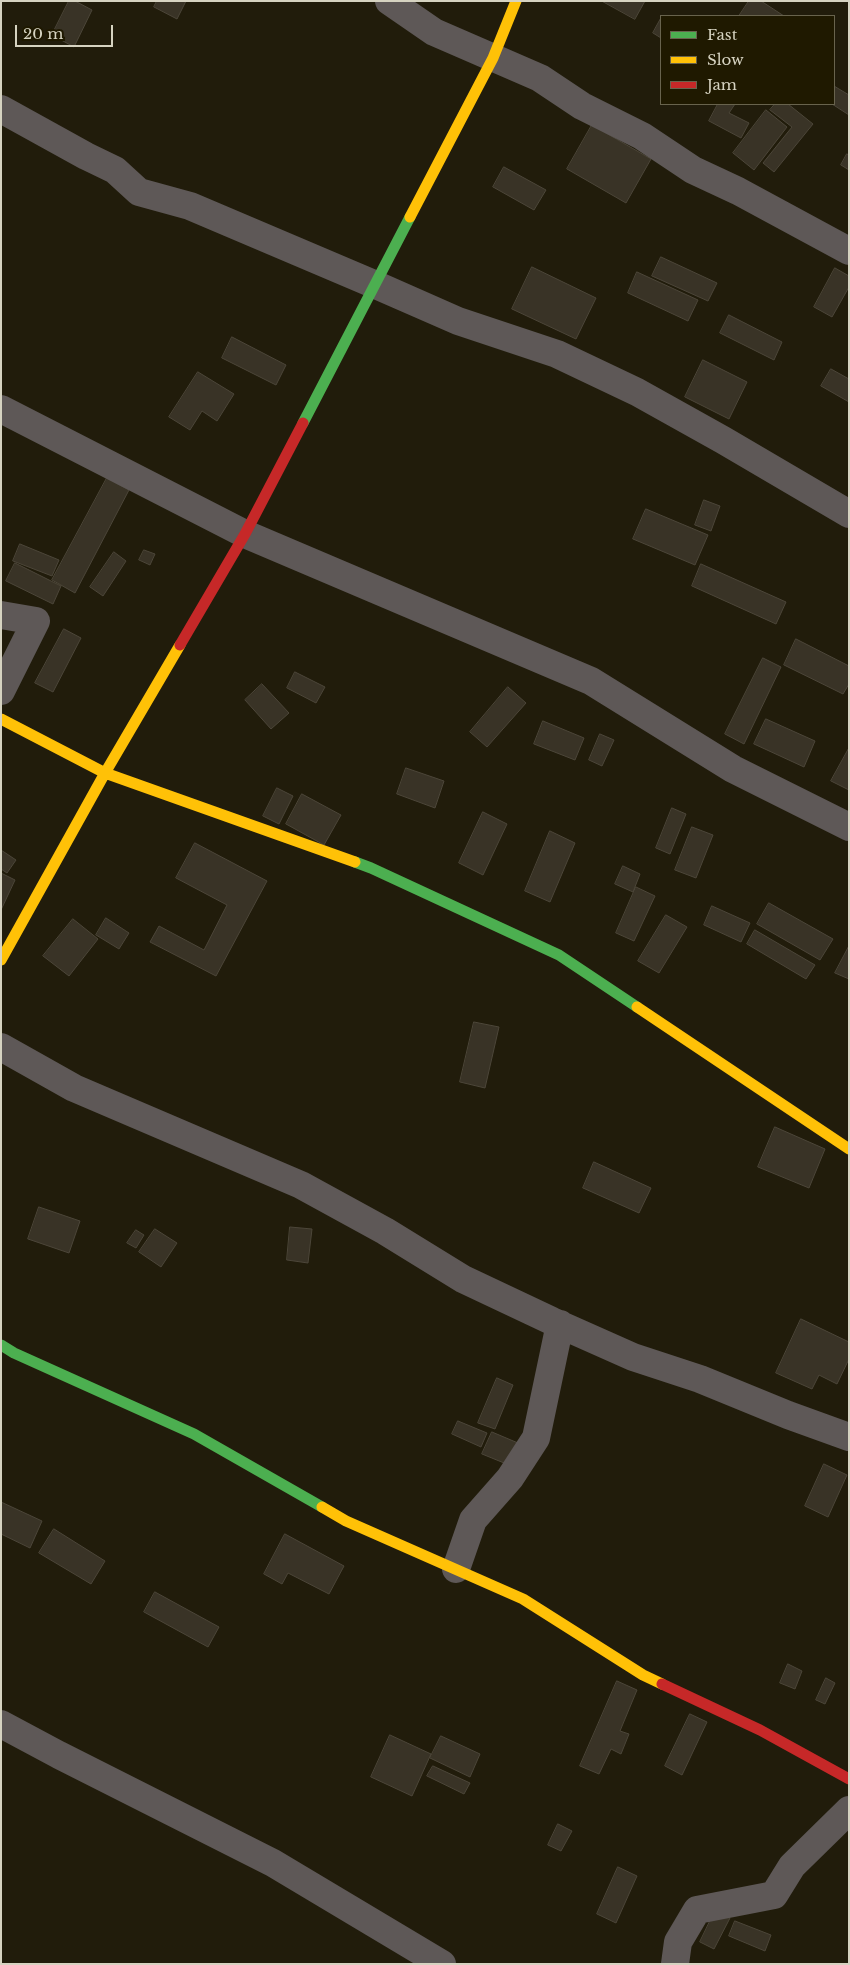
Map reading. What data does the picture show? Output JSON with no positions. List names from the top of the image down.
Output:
{
  "legend": ["Fast", "Slow", "Jam"],
  "scale_bar": "20 m"
}
